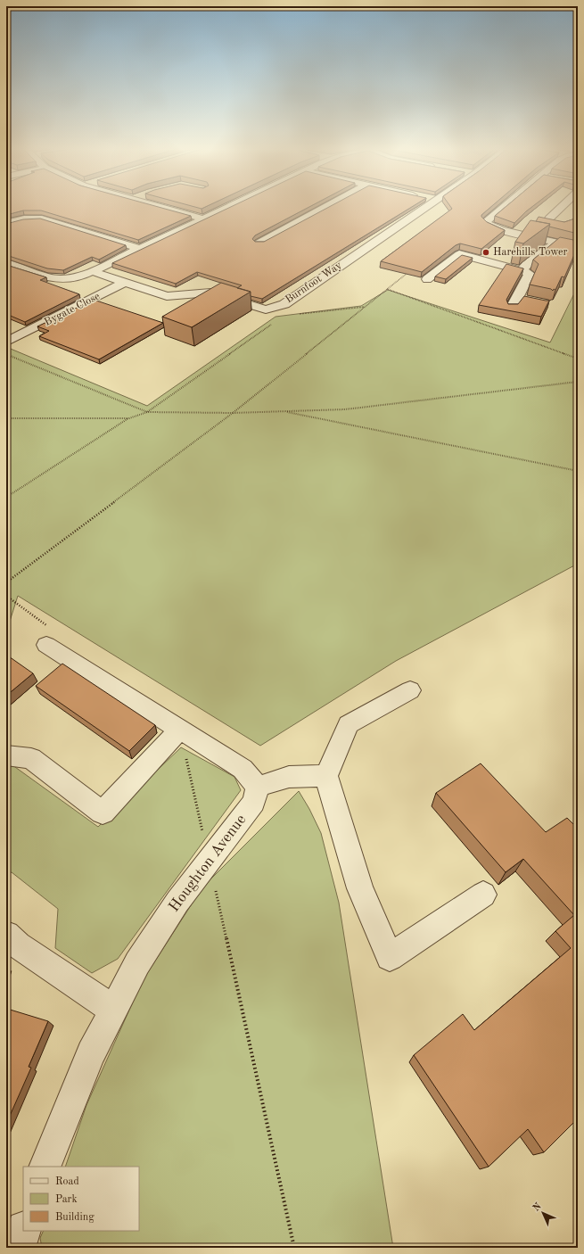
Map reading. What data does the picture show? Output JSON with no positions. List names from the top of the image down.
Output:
{
  "streets": {
    "street": ["Burnfoot Way", "Bygate Close", "Houghton Avenue"]
  },
  "crossings": [
    ["Burnfoot Way", "Bygate Close"]
  ],
  "places": ["Harehills Tower"],
  "legend": ["Road", "Park", "Building"],
  "north": "top left"
}
